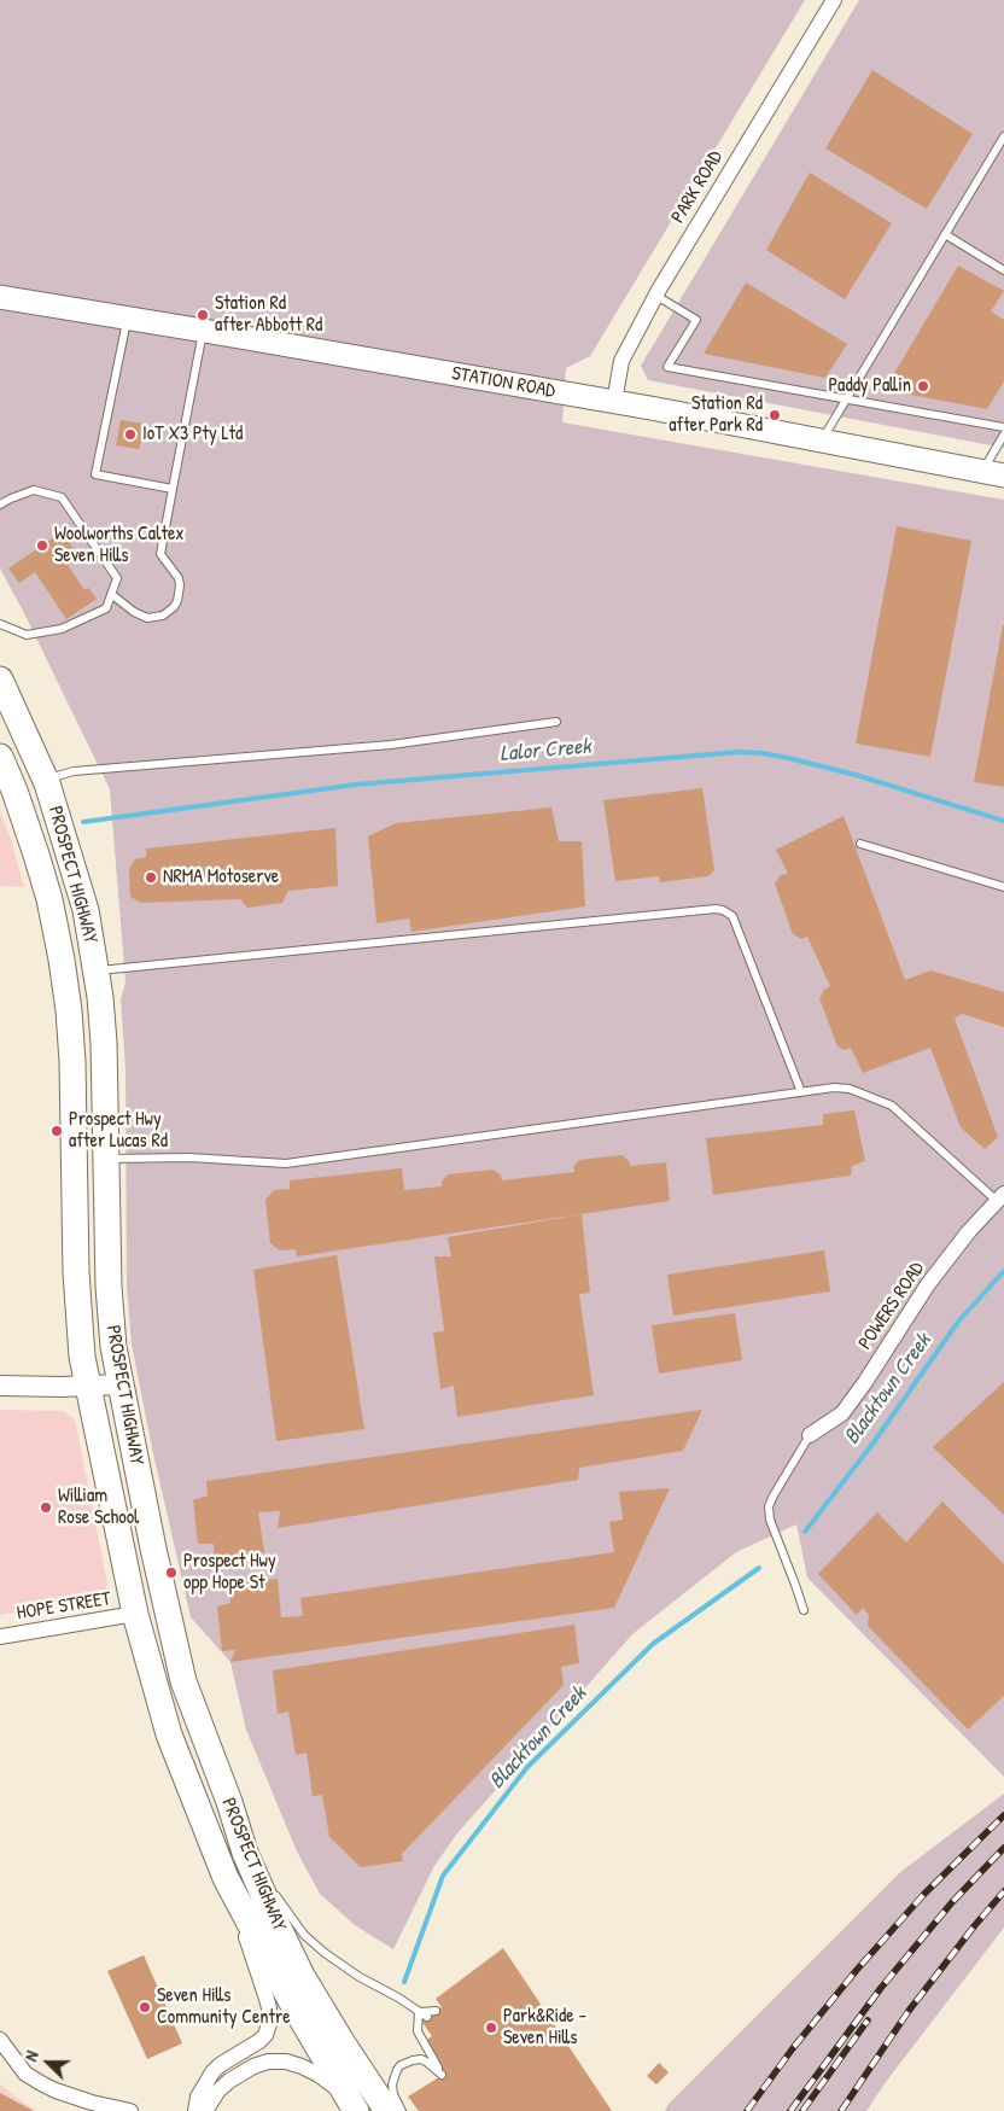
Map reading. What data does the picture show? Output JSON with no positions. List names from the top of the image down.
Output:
{
  "streets": {
    "main road": ["STATION ROAD", "PROSPECT HIGHWAY"],
    "street": ["PARK ROAD", "POWERS ROAD", "HOPE STREET"]
  },
  "crossings": [
    ["PARK ROAD", "STATION ROAD"],
    ["PROSPECT HIGHWAY", "HOPE STREET"]
  ],
  "water": ["Lalor Creek", "Blacktown Creek"],
  "places": [
    "Station Rd after Abbott Rd",
    "Paddy Pallin",
    "Station Rd after Park Rd",
    "IoT X3 Pty Ltd",
    "Woolworths Caltex Seven Hills",
    "NRMA Motoserve",
    "Prospect Hwy after Lucas Rd",
    "William Rose School",
    "Prospect Hwy opp Hope St",
    "Seven Hills Community Centre",
    "Park&Ride - Seven Hills"
  ],
  "north": "left"
}
